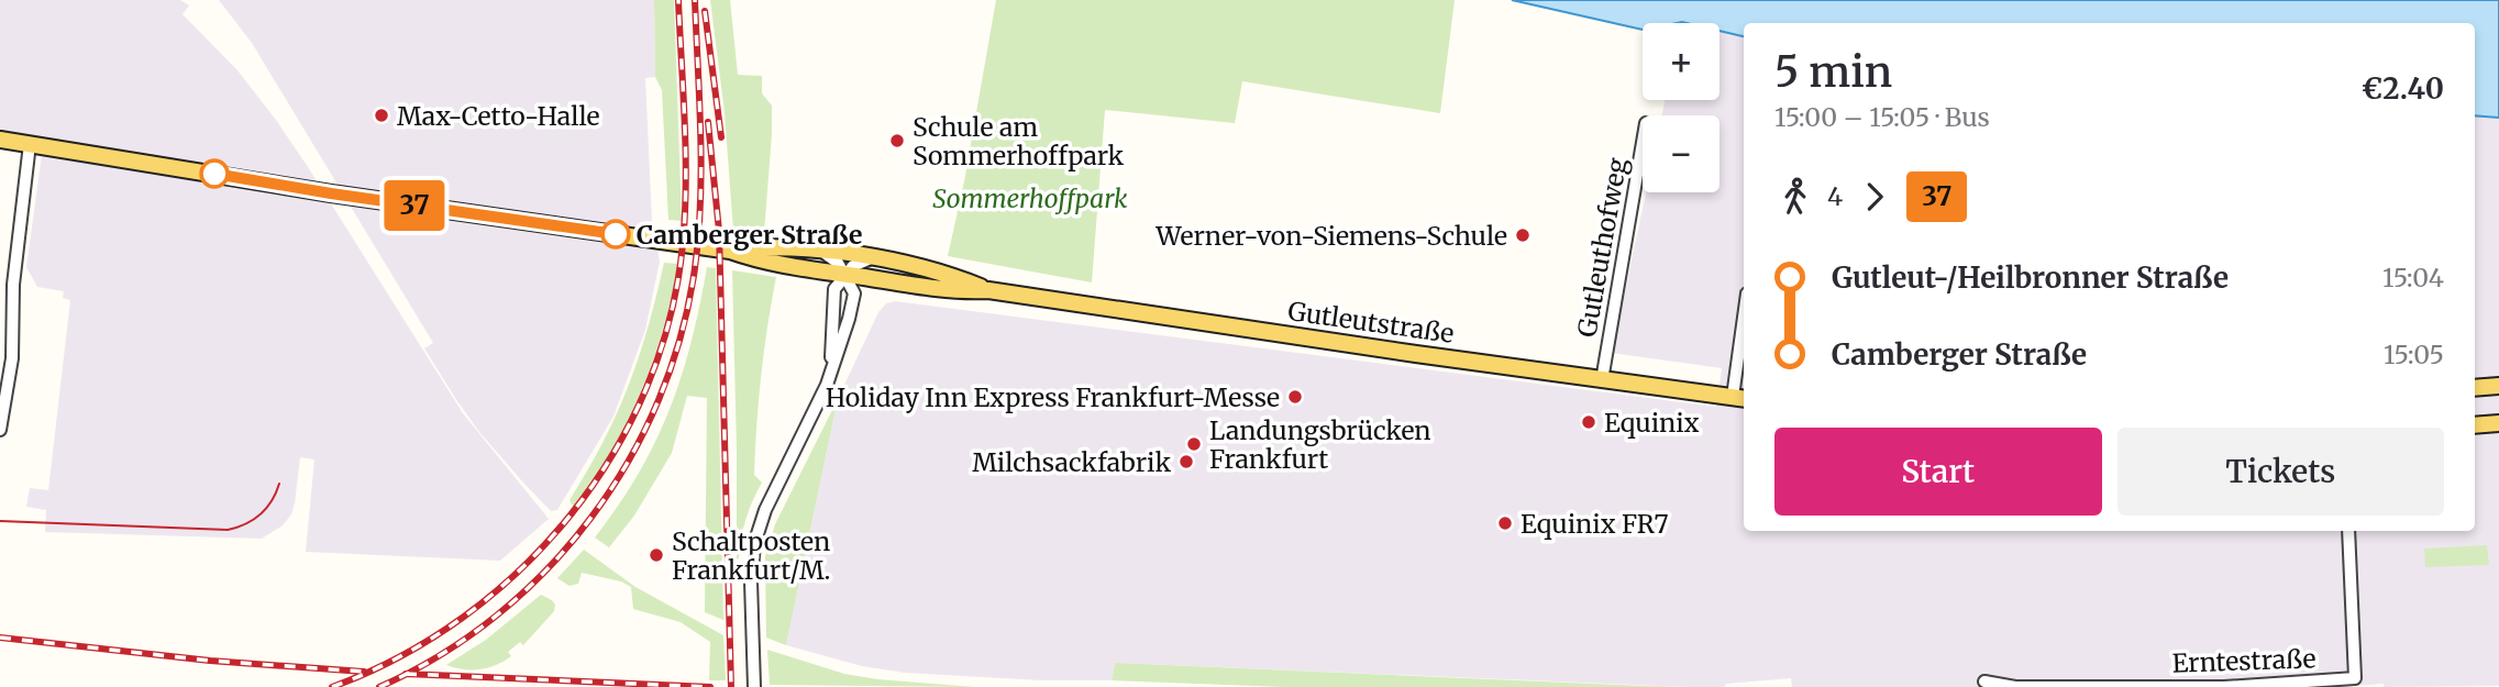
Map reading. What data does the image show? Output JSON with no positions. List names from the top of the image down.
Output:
{
  "streets": {
    "main road": ["Gutleutstraße"],
    "street": ["Gutleuthofweg", "Erntestraße"]
  },
  "crossings": [
    ["Gutleuthofweg", "Gutleutstraße"]
  ],
  "parks": ["Sommerhoffpark"],
  "places": [
    "Max-Cetto-Halle",
    "Schule am Sommerhoffpark",
    "Camberger Straße",
    "Werner-von-Siemens-Schule",
    "Holiday Inn Express Frankfurt-Messe",
    "Equinix",
    "Landungsbrücken Frankfurt",
    "Milchsackfabrik",
    "Equinix FR7",
    "Schaltposten Frankfurt/M."
  ],
  "lines": ["bus line 37"],
  "page": {
    "on_map": "37",
    "map_buttons": ["+", "−"],
    "heading": ["5 min", "15:00 – 15:05 · Bus", "€2.40"],
    "legs": ["4", "37"],
    "list": [
      {
        "name": "Gutleut-/Heilbronner Straße",
        "value": "15:04"
      },
      {
        "name": "Camberger Straße",
        "value": "15:05"
      }
    ],
    "buttons": ["Start", "Tickets"]
  }
}
